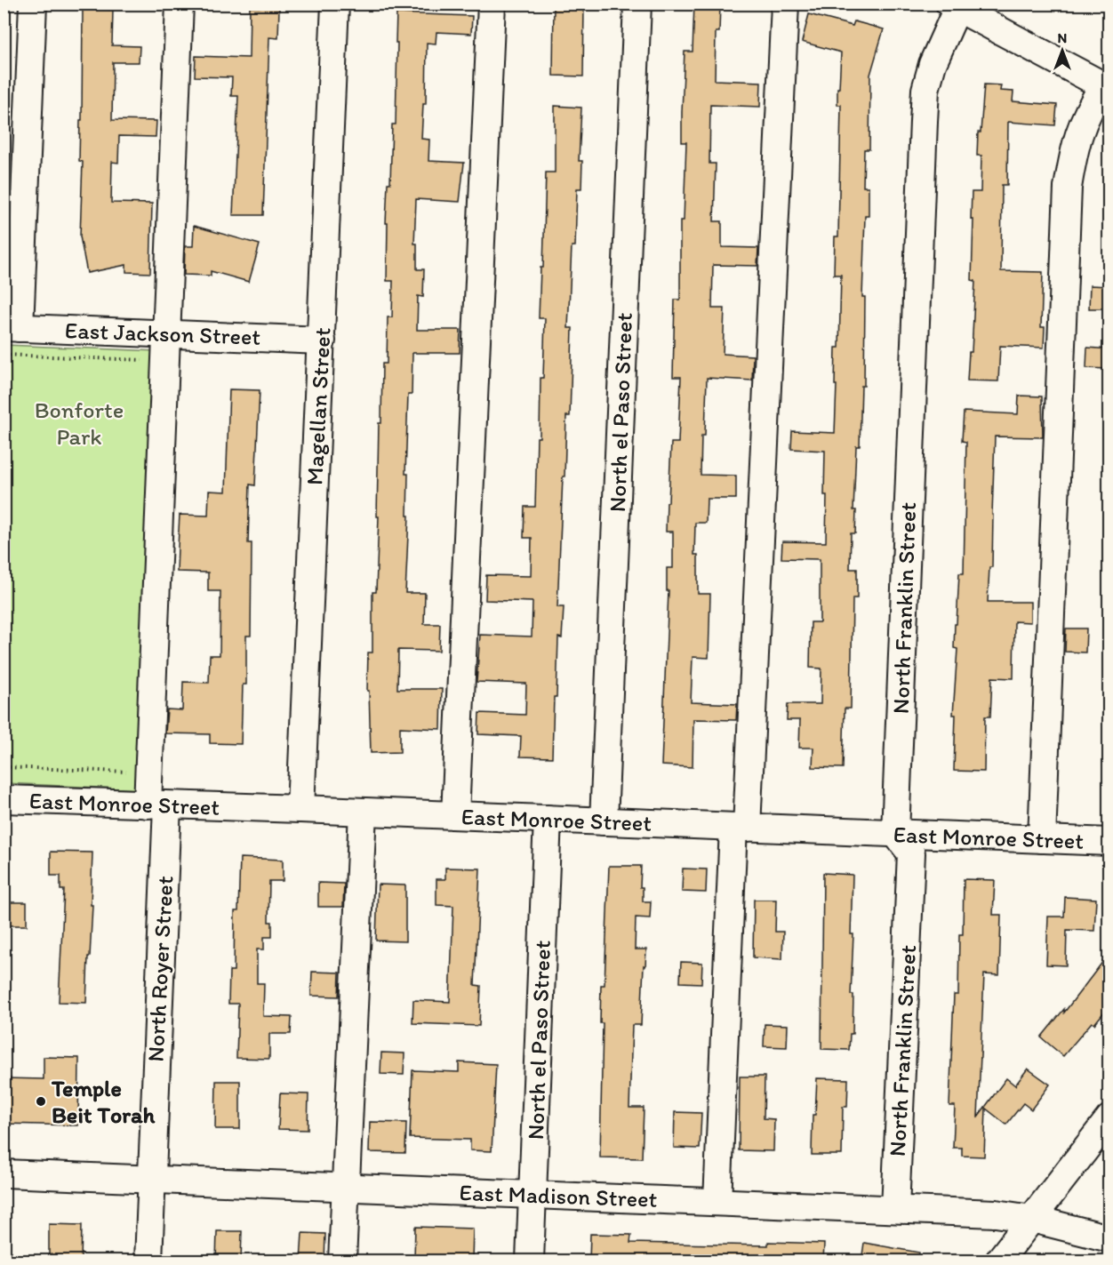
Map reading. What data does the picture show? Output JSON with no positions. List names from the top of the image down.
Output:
{
  "streets": {
    "street": [
      "East Jackson Street",
      "Magellan Street",
      "North el Paso Street",
      "North Franklin Street",
      "East Monroe Street",
      "North Royer Street",
      "East Madison Street"
    ]
  },
  "crossings": [
    ["East Jackson Street", "Magellan Street"],
    ["East Jackson Street", "North Royer Street"],
    ["Magellan Street", "East Monroe Street"],
    ["North el Paso Street", "East Monroe Street"],
    ["North el Paso Street", "East Madison Street"],
    ["North Franklin Street", "East Monroe Street"],
    ["North Franklin Street", "East Madison Street"],
    ["East Monroe Street", "North Royer Street"],
    ["North Royer Street", "East Madison Street"]
  ],
  "parks": ["Bonforte Park"],
  "places": ["Temple Beit Torah"],
  "north": "top"
}
